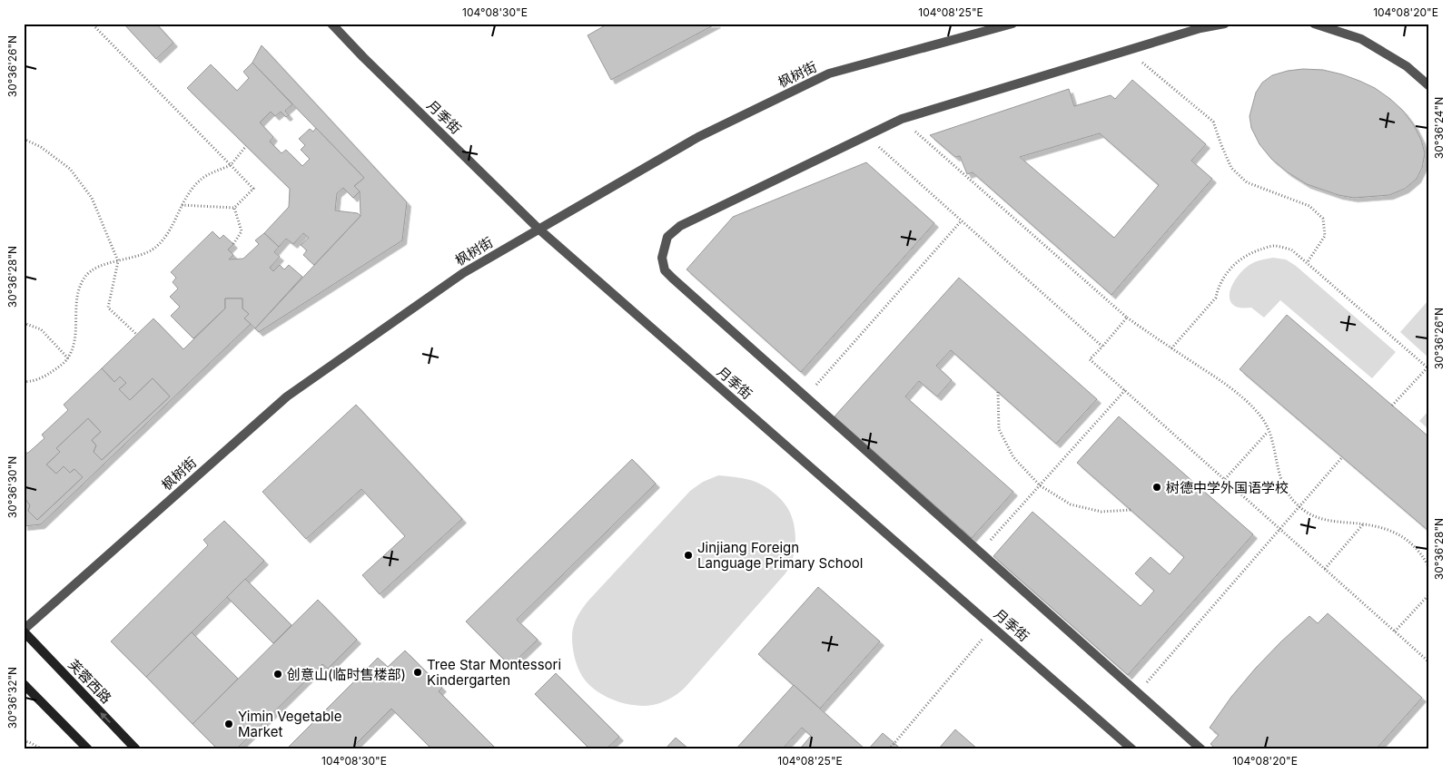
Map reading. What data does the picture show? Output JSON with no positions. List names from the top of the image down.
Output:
{
  "streets": {
    "main road": ["芙蓉西路"],
    "street": ["枫树街", "月季街"]
  },
  "crossings": [
    ["枫树街", "月季街"],
    ["枫树街", "芙蓉西路"]
  ],
  "places": [
    "树德中学外国语学校",
    "Jinjiang Foreign Language Primary School",
    "Tree Star Montessori Kindergarten",
    "创意山(临时售楼部)",
    "Yimin Vegetable Market"
  ],
  "coordinates": [
    "104°08'30\"E",
    "104°08'25\"E",
    "104°08'20\"E",
    "30°36'26\"N",
    "30°36'24\"N",
    "30°36'28\"N",
    "30°36'30\"N",
    "30°36'32\"N"
  ]
}
